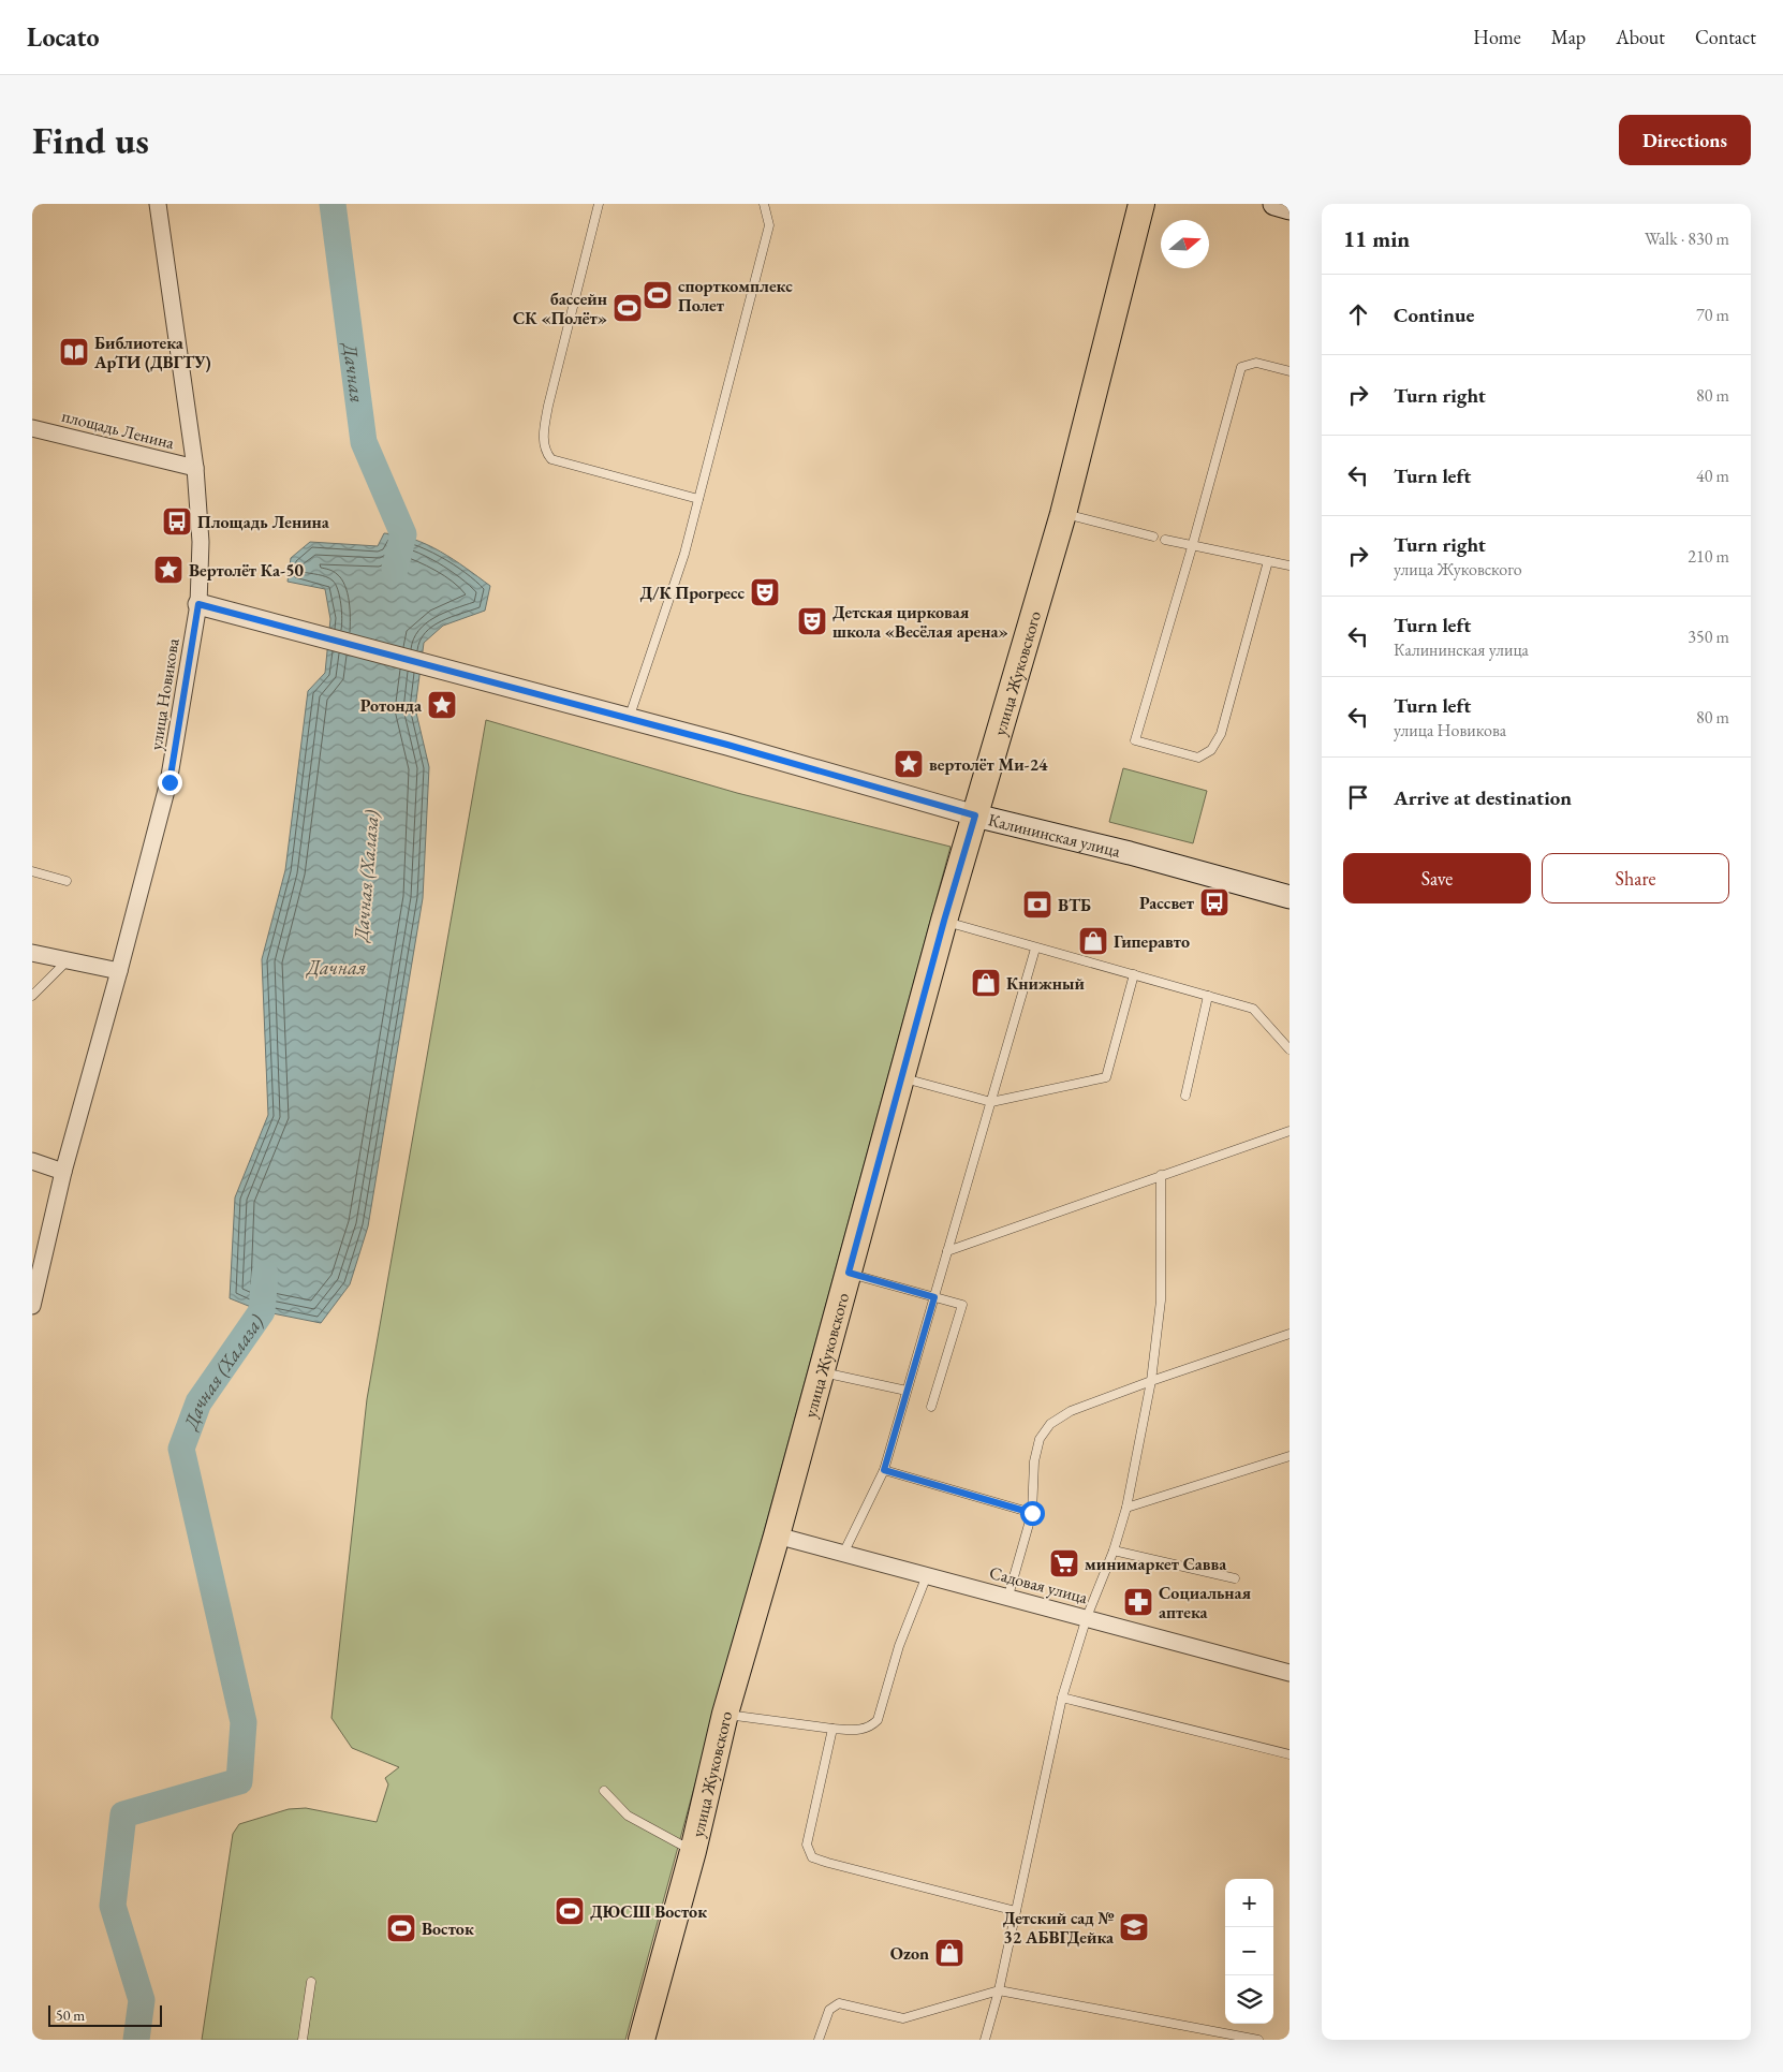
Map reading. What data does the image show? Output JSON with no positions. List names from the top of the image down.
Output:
{
  "streets": {
    "main road": ["улица Жуковского", "Калининская улица"],
    "street": ["площадь Ленина", "улица Новикова", "Садовая улица"]
  },
  "crossings": [
    ["площадь Ленина", "улица Новикова"],
    ["улица Жуковского", "Калининская улица"],
    ["улица Жуковского", "Садовая улица"],
    ["улица Новикова", "Калининская улица"]
  ],
  "water": ["Дачная", "Дачная (Халаза)"],
  "places": {
    "sports": [
      "спорткомплекс Полет",
      "бассейн СК «Полёт»",
      "ДЮСШ Восток",
      "Восток"
    ],
    "library": ["Библиотека АрТИ (ДВГТУ)"],
    "bus stop": ["Площадь Ленина", "Рассвет"],
    "place": ["Вертолёт Ка-50", "Ротонда", "вертолёт Ми-24"],
    "theatre": ["Д/К Прогресс", "Детская цирковая школа «Весёлая арена»"],
    "bank": ["ВТБ"],
    "shop": ["Гиперавто", "Книжный", "Ozon"],
    "supermarket": ["минимаркет Савва"],
    "pharmacy": ["Социальная аптека"],
    "school or university": ["Детский сад № 32 АБВГДейка"]
  },
  "scale_bar": "50 m",
  "north": "right",
  "page": {
    "header": "Locato",
    "nav": [
      "Home",
      "Map",
      "About",
      "Contact"
    ],
    "buttons": [
      "Directions",
      ["Save", "Share"]
    ],
    "title": "Find us",
    "heading": ["11 min", "Walk · 830 m"],
    "list": [
      ["Continue", "70 m"],
      ["Turn right", "80 m"],
      ["Turn left", "40 m"],
      ["Turn right", "улица Жуковского", "210 m"],
      ["Turn left", "Калининская улица", "350 m"],
      ["Turn left", "улица Новикова", "80 m"],
      "Arrive at destination"
    ],
    "map_buttons": ["+", "−"],
    "scale": "50 m"
  }
}
